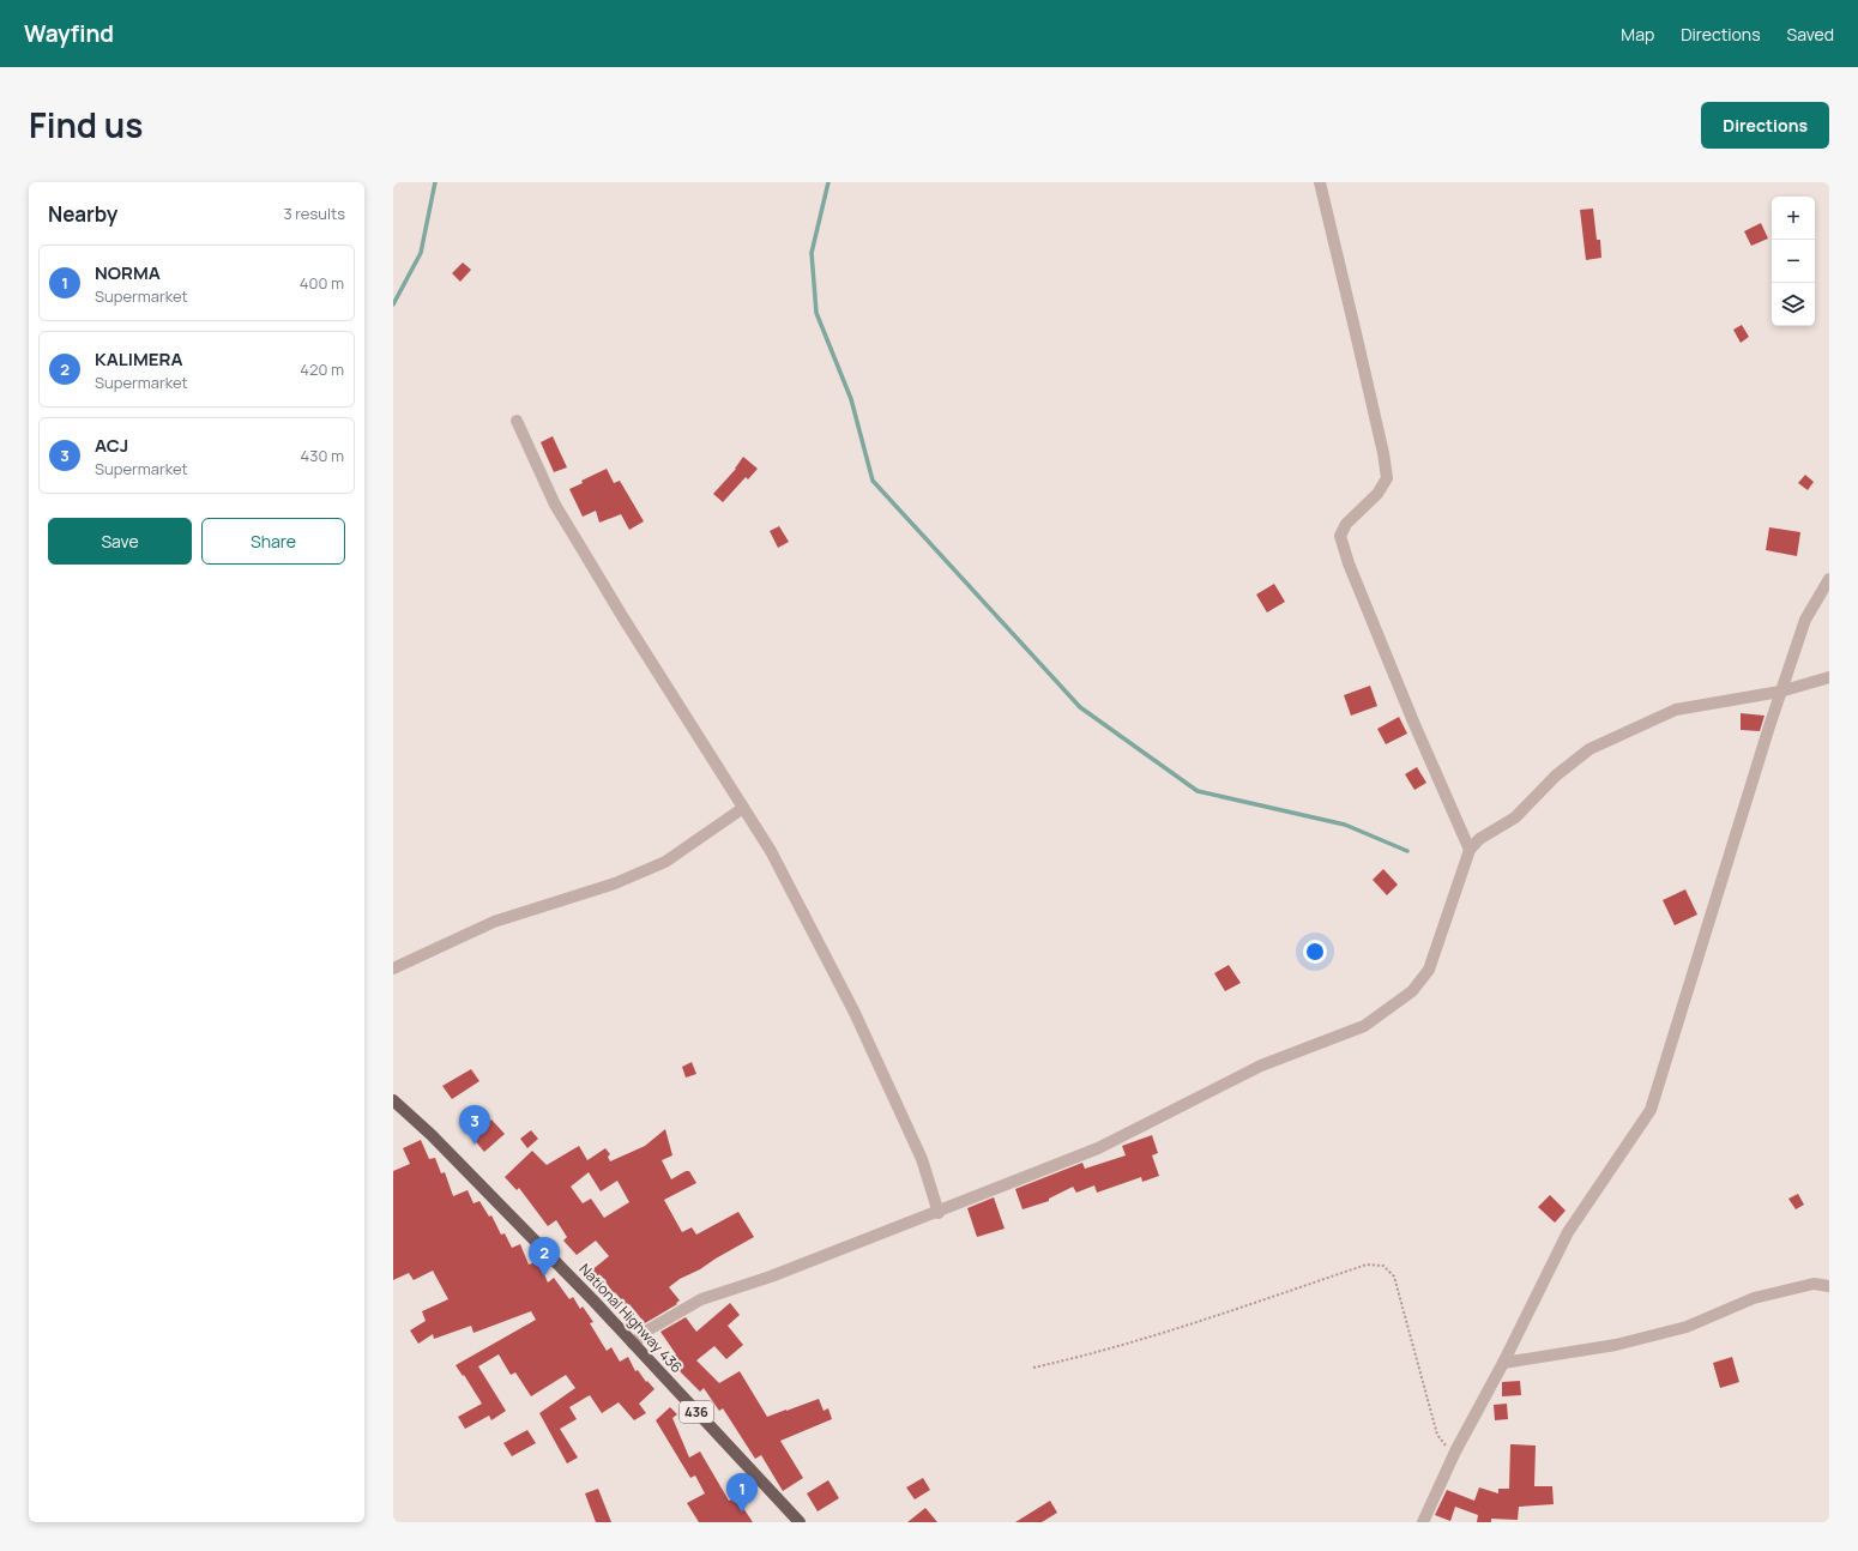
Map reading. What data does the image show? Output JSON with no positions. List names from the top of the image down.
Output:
{
  "streets": {
    "main road": ["National Highway 436", "436"]
  },
  "page": {
    "header": "Wayfind",
    "nav": ["Map", "Directions", "Saved"],
    "title": "Find us",
    "buttons": [
      "Directions",
      ["Save", "Share"]
    ],
    "heading": ["Nearby", "3 results"],
    "map_buttons": ["+", "−"],
    "list": [
      {
        "mark": "1",
        "name": "NORMA",
        "note": "Supermarket",
        "value": "400 m"
      },
      {
        "mark": "2",
        "name": "KALIMERA",
        "note": "Supermarket",
        "value": "420 m"
      },
      {
        "mark": "3",
        "name": "ACJ",
        "note": "Supermarket",
        "value": "430 m"
      }
    ],
    "pins": ["3", "2", "1"]
  }
}
